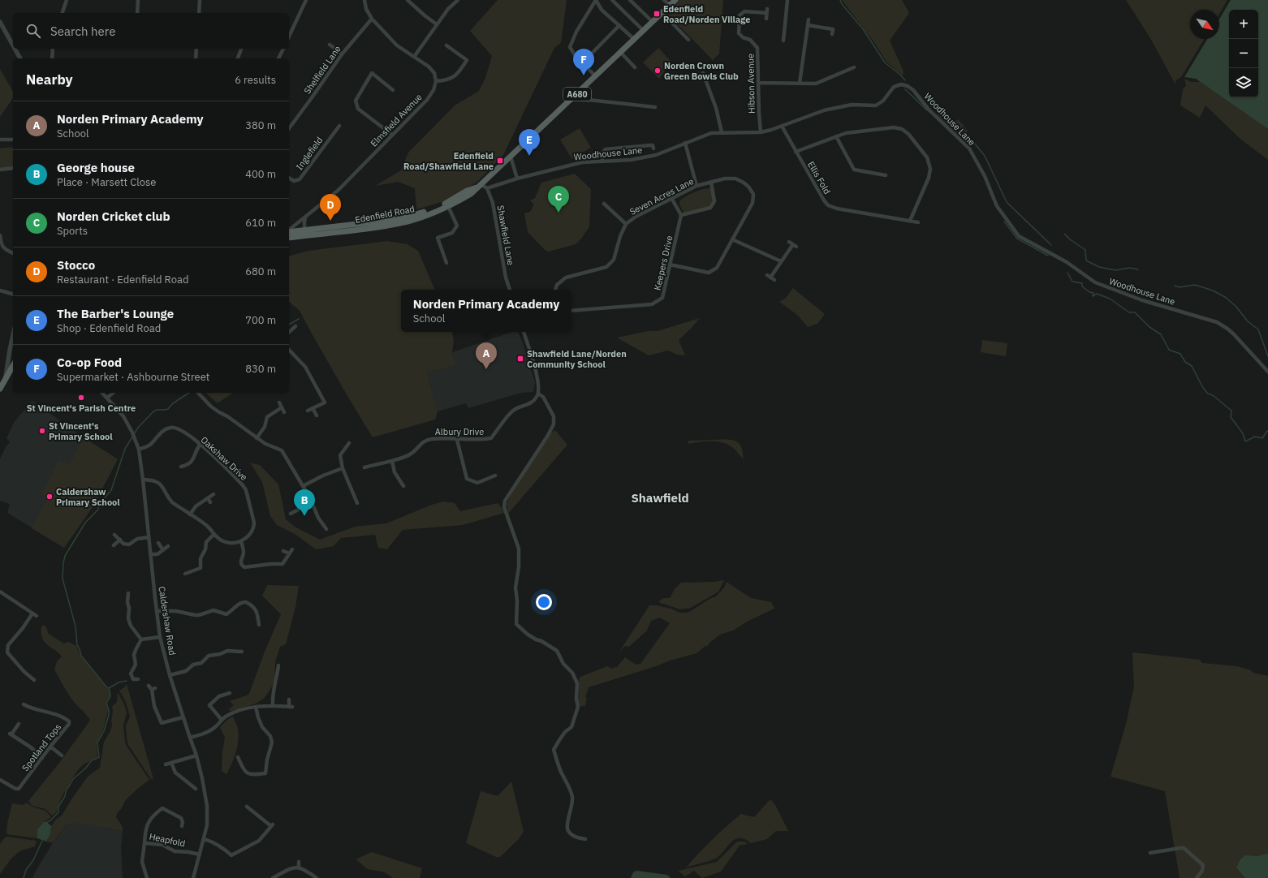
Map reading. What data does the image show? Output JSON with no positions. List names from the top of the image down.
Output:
{
  "streets": {
    "main road": ["A680", "Edenfield Road"],
    "street": [
      "Shelfield Lane",
      "Hibson Avenue",
      "Woodhouse Lane",
      "Elmsfield Avenue",
      "Inglefield",
      "Ellis Fold",
      "Seven Acres Lane",
      "Shawfield Lane",
      "Keepers Drive",
      "Albury Drive",
      "Oakshaw Drive",
      "Caldershaw Road",
      "Spotland Tops",
      "Heapfold"
    ]
  },
  "crossings": [
    ["Hibson Avenue", "Woodhouse Lane"],
    ["Woodhouse Lane", "Ellis Fold"],
    ["Woodhouse Lane", "Shawfield Lane"],
    ["Seven Acres Lane", "Keepers Drive"],
    ["Oakshaw Drive", "Caldershaw Road"],
    ["Caldershaw Road", "Heapfold"]
  ],
  "districts": ["Shawfield"],
  "places": {
    "transit": ["Edenfield Road/Norden Village", "Edenfield Road/Shawfield Lane", "Shawfield Lane/Norden Community School"],
    "other": [
      "Norden Crown Green Bowls Club",
      "St Vincent's Parish Centre",
      "St Vincent's Primary School",
      "Caldershaw Primary School"
    ]
  },
  "north": "bottom right",
  "page": {
    "map_buttons": ["+", "−"],
    "search": "Search here",
    "pins": [
      "F",
      "E",
      "C",
      "D",
      "A",
      "B"
    ],
    "heading": ["Nearby", "6 results"],
    "list": [
      {
        "mark": "A",
        "name": "Norden Primary Academy",
        "note": "School",
        "value": "380 m"
      },
      {
        "mark": "B",
        "name": "George house",
        "note": "Place · Marsett Close",
        "value": "400 m"
      },
      {
        "mark": "C",
        "name": "Norden Cricket club",
        "note": "Sports",
        "value": "610 m"
      },
      {
        "mark": "D",
        "name": "Stocco",
        "note": "Restaurant · Edenfield Road",
        "value": "680 m"
      },
      {
        "mark": "E",
        "name": "The Barber's Lounge",
        "note": "Shop · Edenfield Road",
        "value": "700 m"
      },
      {
        "mark": "F",
        "name": "Co-op Food",
        "note": "Supermarket · Ashbourne Street",
        "value": "830 m"
      }
    ],
    "popup": ["Norden Primary Academy", "School"]
  }
}
